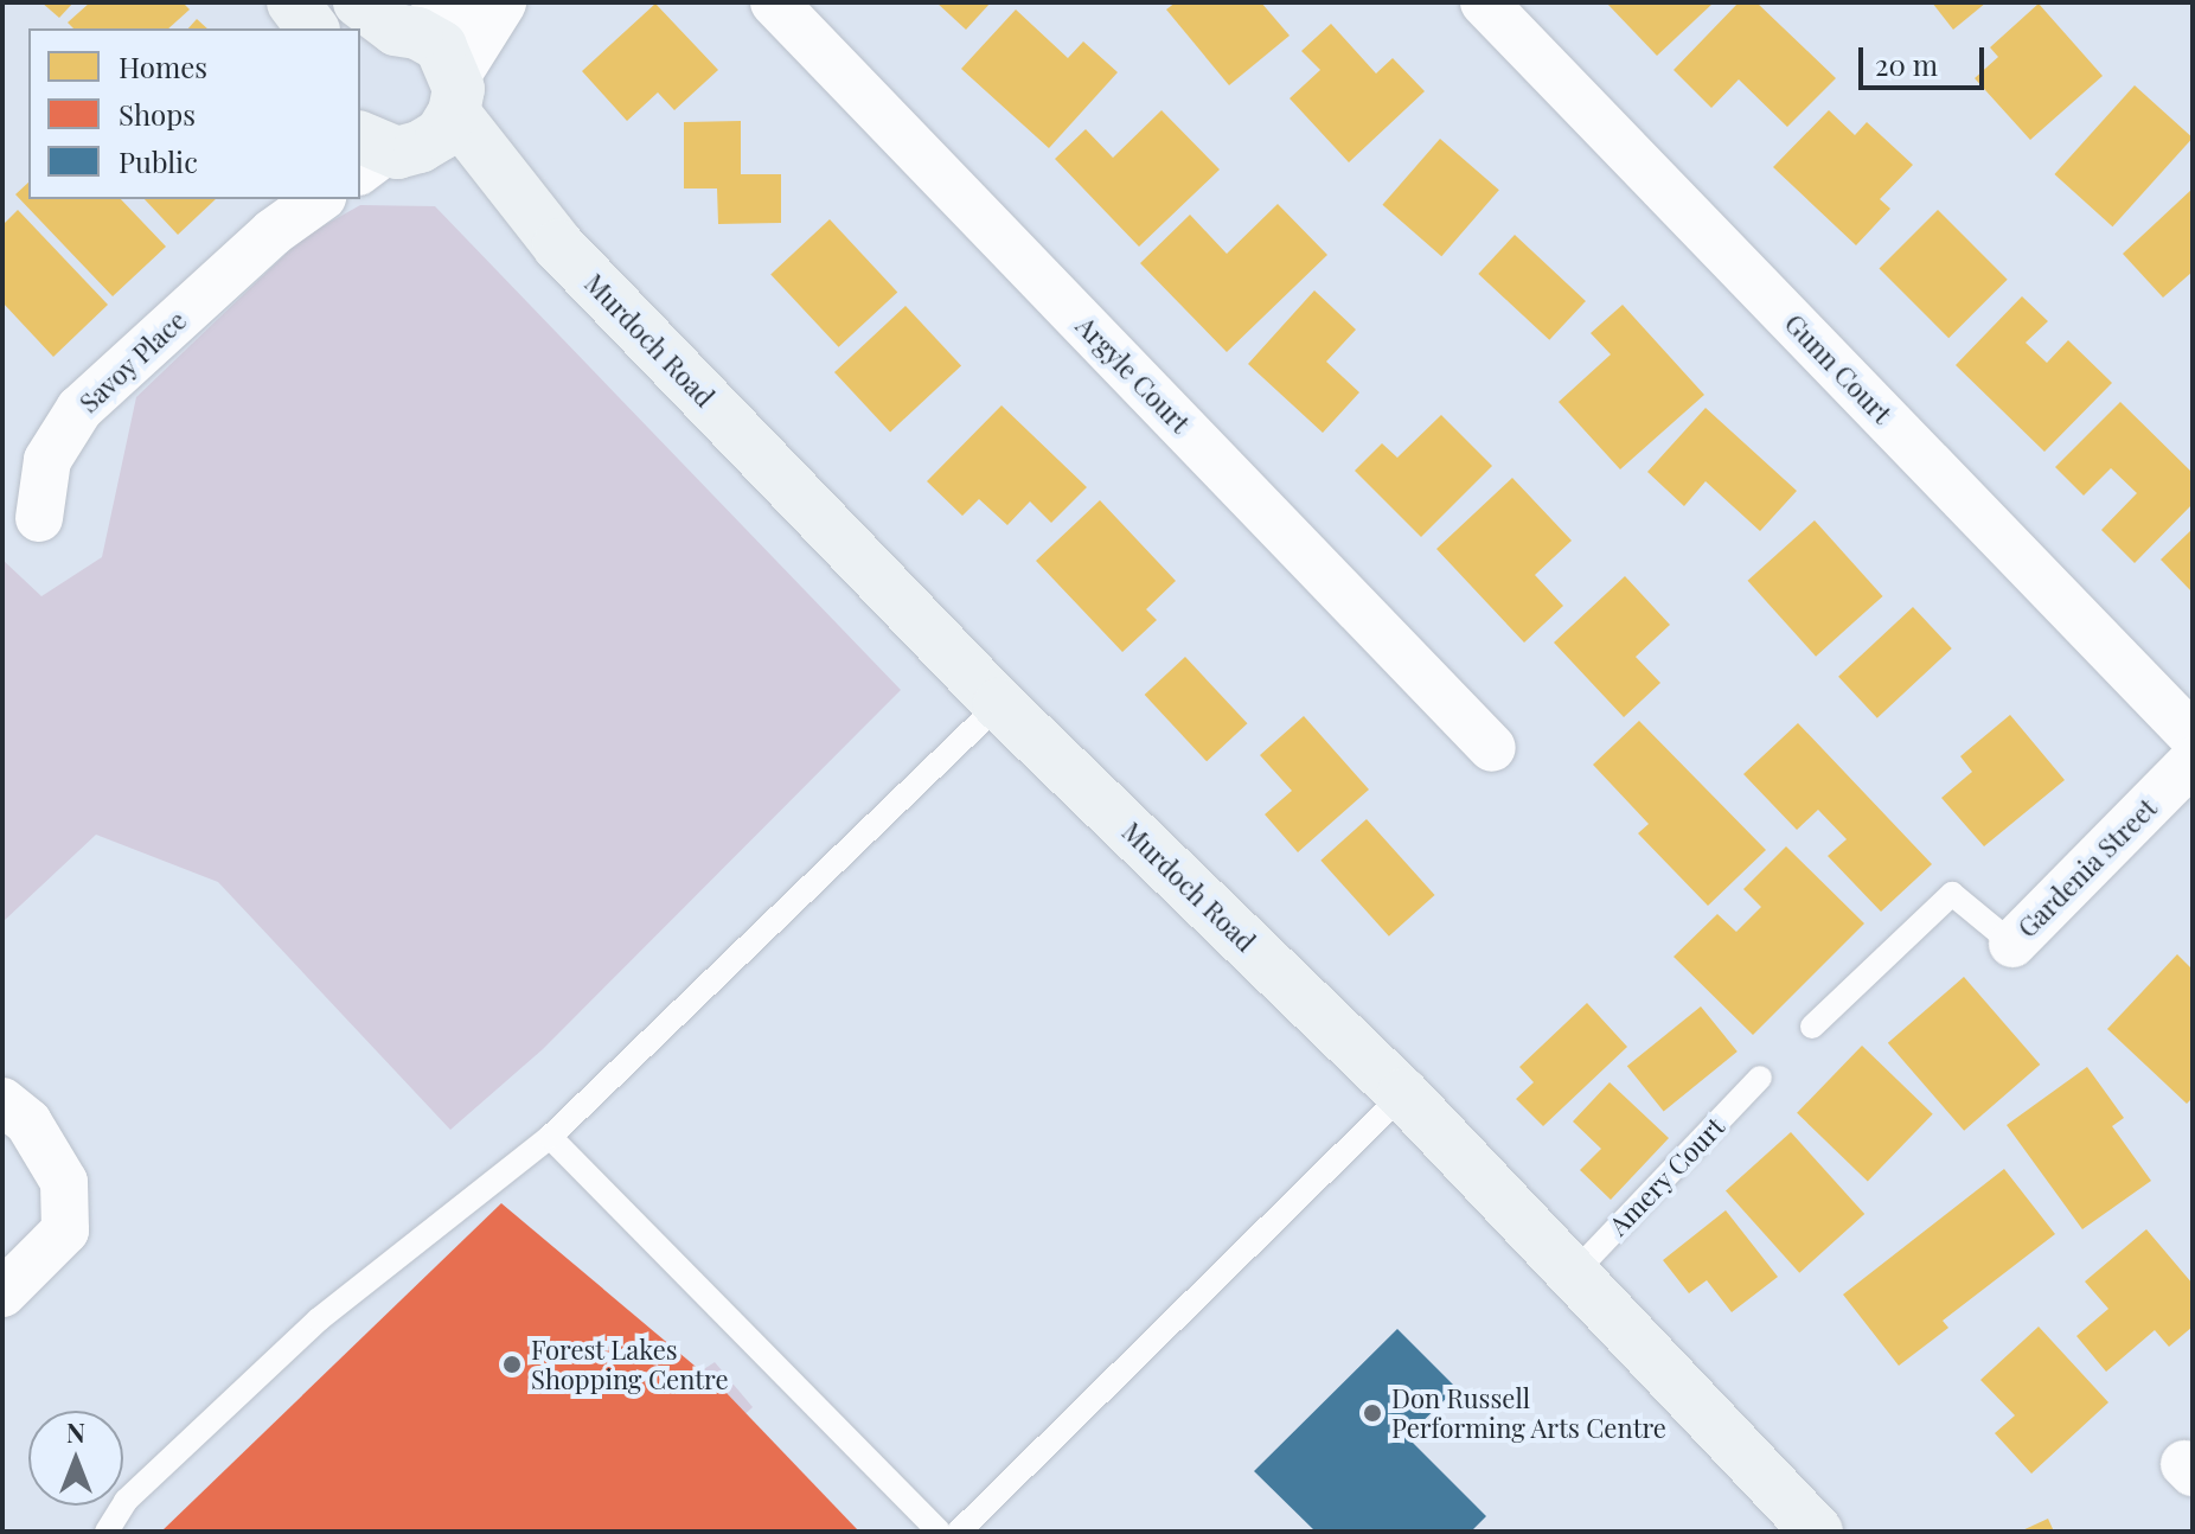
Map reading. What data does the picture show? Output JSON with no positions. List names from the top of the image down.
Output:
{
  "streets": {
    "main road": ["Murdoch Road"],
    "street": [
      "Savoy Place",
      "Gunn Court",
      "Argyle Court",
      "Gardenia Street"
    ],
    "lane": ["Amery Court"]
  },
  "crossings": [
    ["Murdoch Road", "Amery Court"]
  ],
  "places": ["Forest Lakes Shopping Centre", "Don Russell Performing Arts Centre"],
  "legend": ["Homes", "Shops", "Public"],
  "scale_bar": "20 m",
  "north": "top"
}
